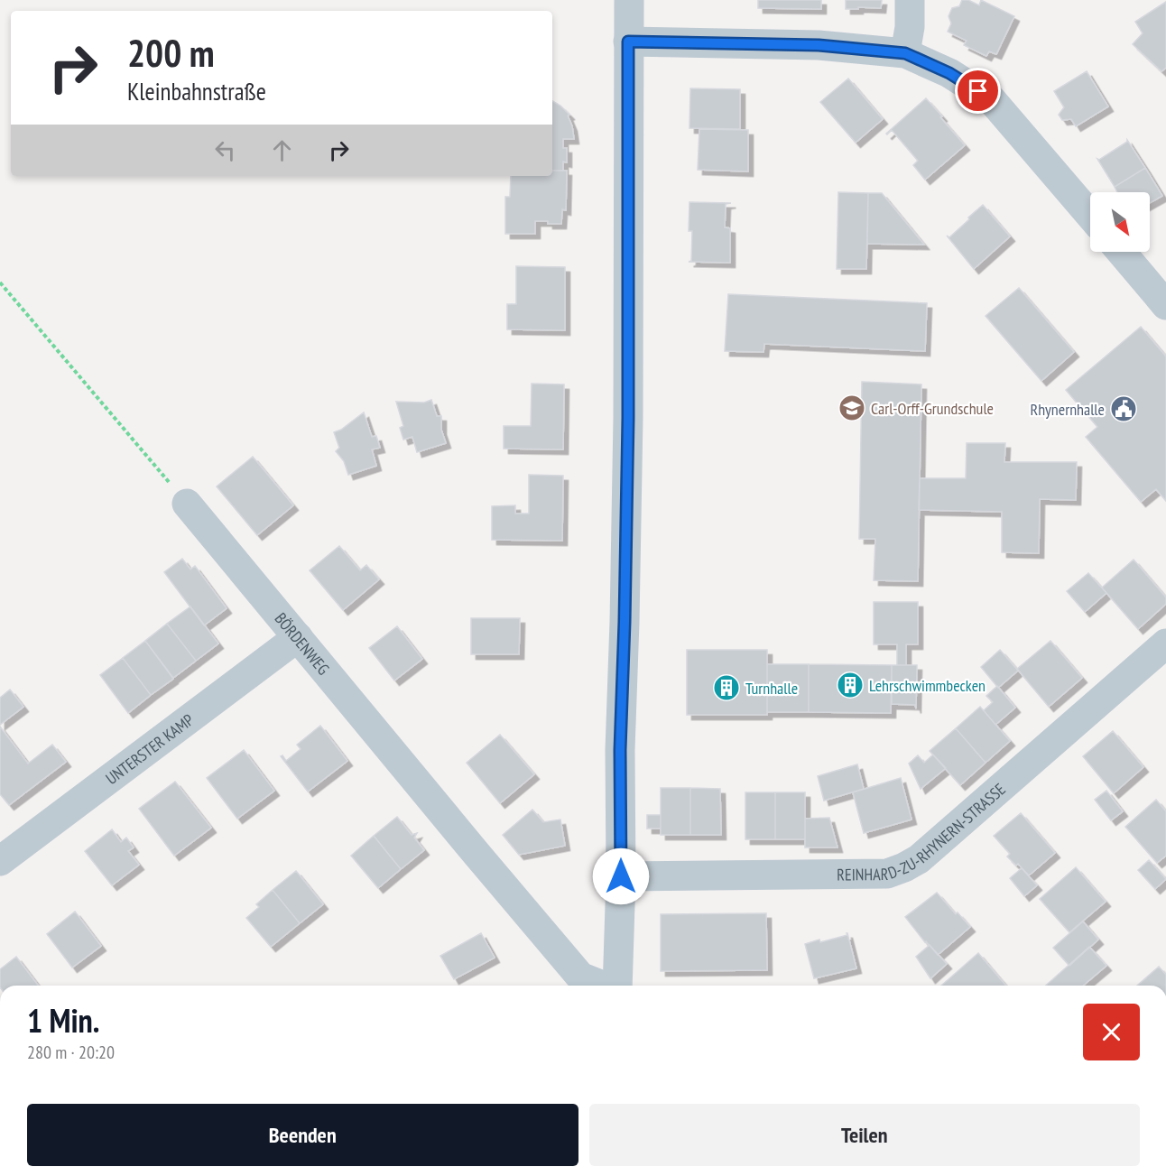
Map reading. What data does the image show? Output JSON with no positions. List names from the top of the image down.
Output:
{
  "streets": {
    "street": ["BÖRDENWEG", "UNTERSTER KAMP", "REINHARD-ZU-RHYNERN-STRASSE"]
  },
  "crossings": [
    ["BÖRDENWEG", "UNTERSTER KAMP"]
  ],
  "places": {
    "school or university": ["Carl-Orff-Grundschule"],
    "public building": ["Rhynernhalle"],
    "building": ["Lehrschwimmbecken", "Turnhalle"]
  },
  "north": "bottom right",
  "page": {
    "turn": ["200 m", "Kleinbahnstraße"],
    "heading": ["1 Min.", "280 m · 20:20"],
    "buttons": ["Beenden", "Teilen"]
  }
}
